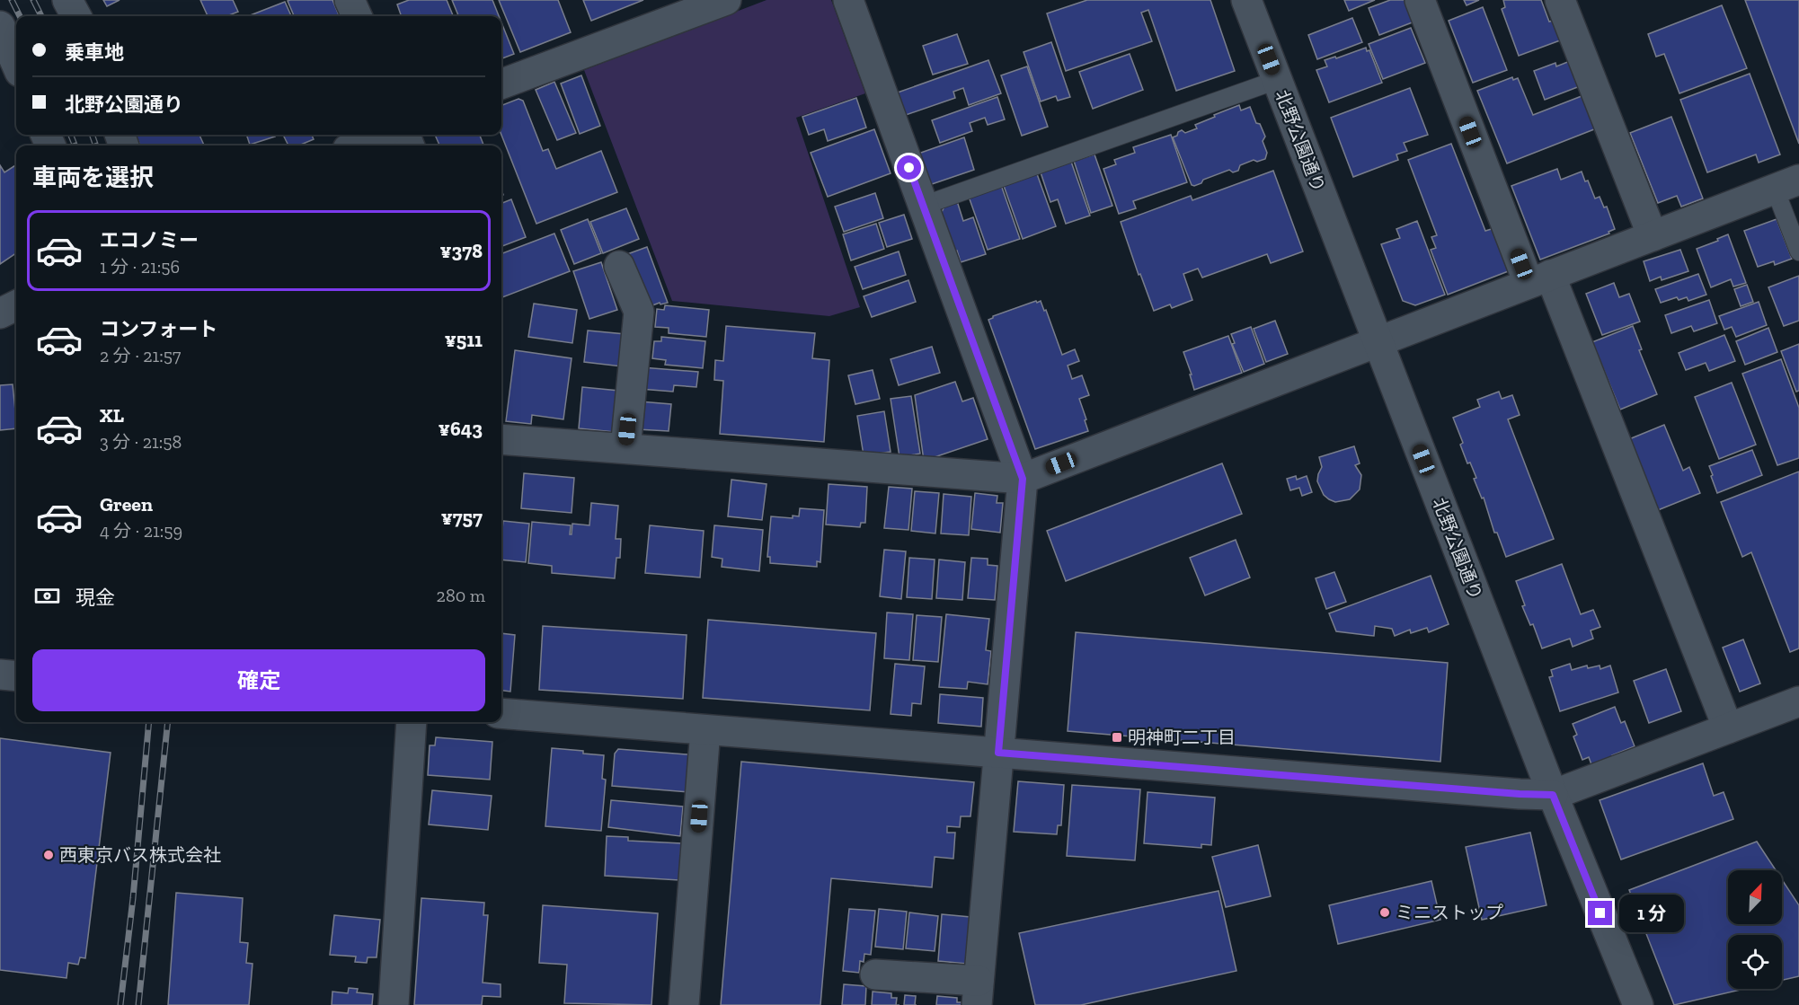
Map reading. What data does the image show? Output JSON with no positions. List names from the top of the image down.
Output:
{
  "streets": {
    "street": ["北野公園通り"]
  },
  "places": {
    "transit": ["明神町二丁目"],
    "other": ["西東京バス株式会社", "ミニストップ"]
  },
  "north": "top right",
  "page": {
    "banner": ["乗車地", "北野公園通り"],
    "heading": "車両を選択",
    "list": [
      {
        "name": "エコノミー",
        "note": "1 分 · 21:56",
        "value": "¥378"
      },
      {
        "name": "コンフォート",
        "note": "2 分 · 21:57",
        "value": "¥511"
      },
      {
        "name": "XL",
        "note": "3 分 · 21:58",
        "value": "¥643"
      },
      {
        "name": "Green",
        "note": "4 分 · 21:59",
        "value": "¥757"
      }
    ],
    "pay": ["現金", "280 m"],
    "buttons": "確定",
    "bubble": "1 分"
  }
}
